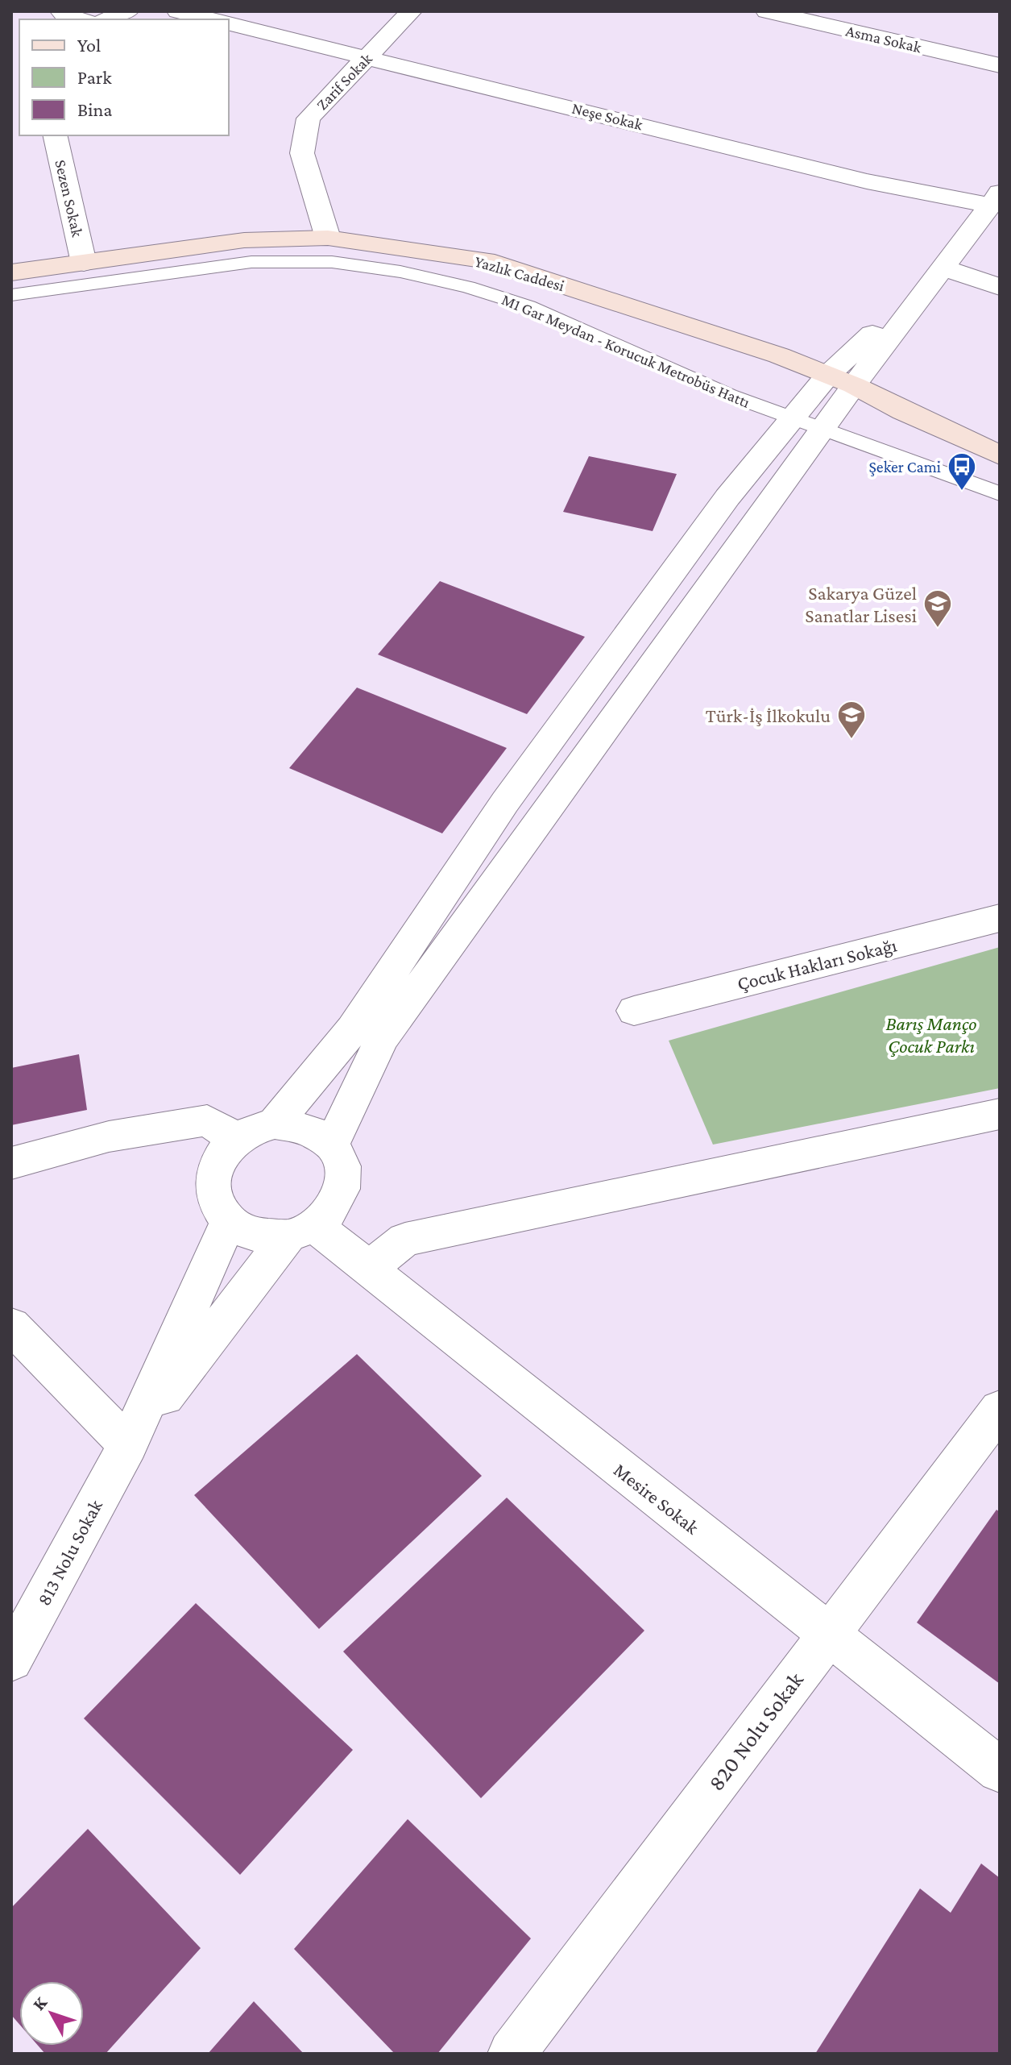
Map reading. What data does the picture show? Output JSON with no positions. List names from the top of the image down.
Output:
{
  "streets": {
    "main road": ["Yazlık Caddesi"],
    "street": [
      "Asma Sokak",
      "Zarif Sokak",
      "Neşe Sokak",
      "Sezen Sokak",
      "Çocuk Hakları Sokağı",
      "Mesire Sokak",
      "813 Nolu Sokak",
      "820 Nolu Sokak"
    ],
    "lane": ["M1 Gar Meydan - Korucuk Metrobüs Hattı"]
  },
  "crossings": [
    ["Zarif Sokak", "Neşe Sokak"],
    ["Zarif Sokak", "Yazlık Caddesi"],
    ["Sezen Sokak", "Yazlık Caddesi"],
    ["Mesire Sokak", "820 Nolu Sokak"]
  ],
  "parks": ["Barış Manço Çocuk Parkı"],
  "places": {
    "bus stop": ["Şeker Cami"],
    "school or university": ["Sakarya Güzel Sanatlar Lisesi", "Türk-İş İlkokulu"]
  },
  "legend": ["Yol", "Park", "Bina"],
  "north": "top left"
}
